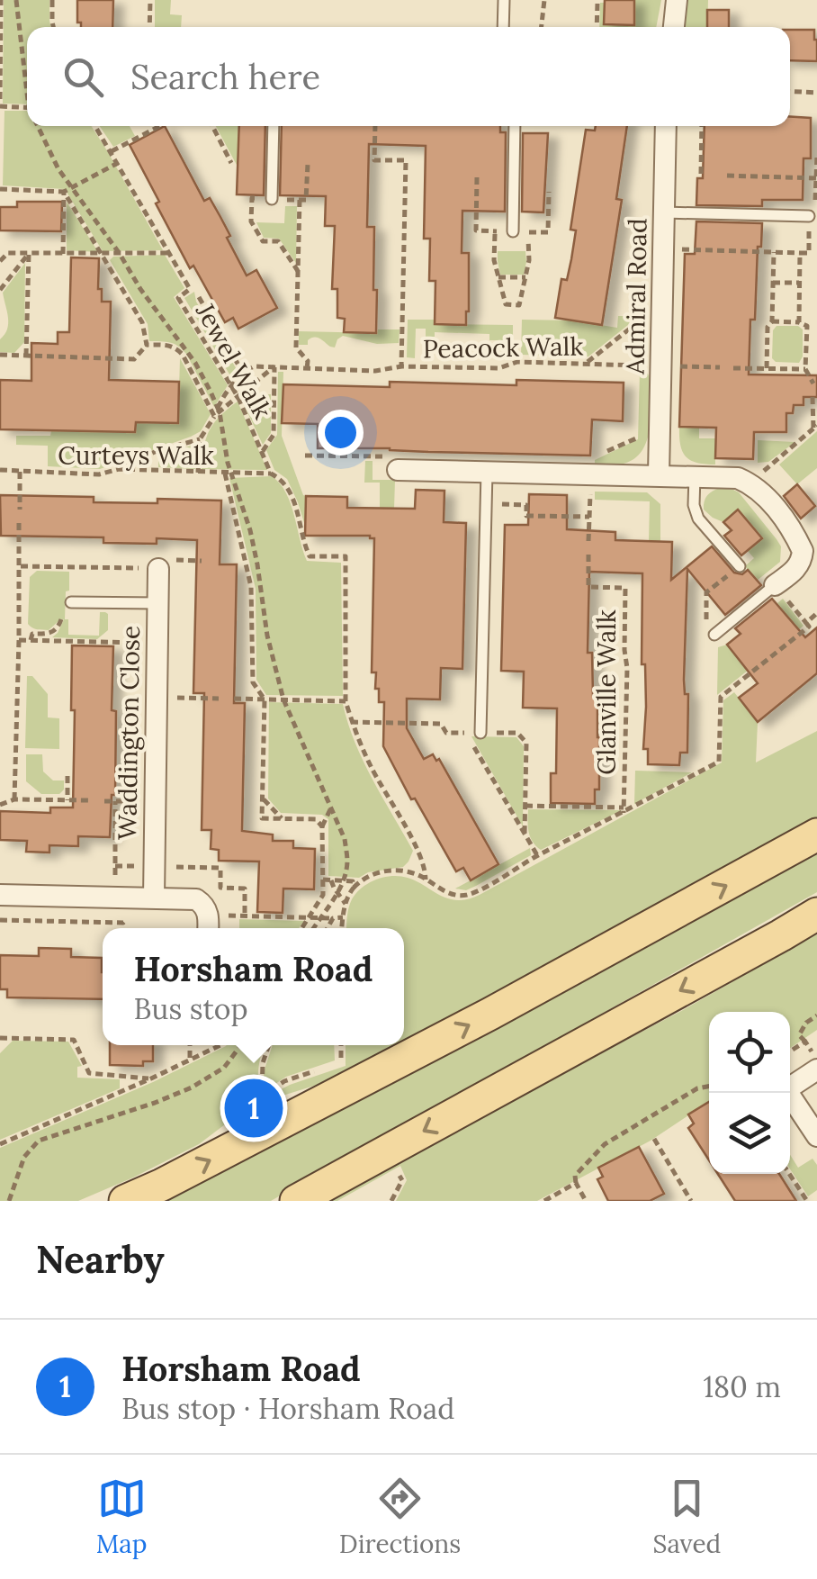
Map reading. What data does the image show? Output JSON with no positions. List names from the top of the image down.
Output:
{
  "streets": {
    "street": ["Admiral Road", "Waddington Close"],
    "path": [
      "Peacock Walk",
      "Jewel Walk",
      "Curteys Walk",
      "Glanville Walk"
    ]
  },
  "crossings": [
    ["Admiral Road", "Peacock Walk"],
    ["Jewel Walk", "Curteys Walk"]
  ],
  "page": {
    "search": "Search here",
    "popup": ["Horsham Road", "Bus stop"],
    "pins": "1",
    "heading": "Nearby",
    "list": [
      {
        "mark": "1",
        "name": "Horsham Road",
        "note": "Bus stop · Horsham Road",
        "value": "180 m"
      }
    ],
    "nav": ["Map", "Directions", "Saved"]
  }
}
